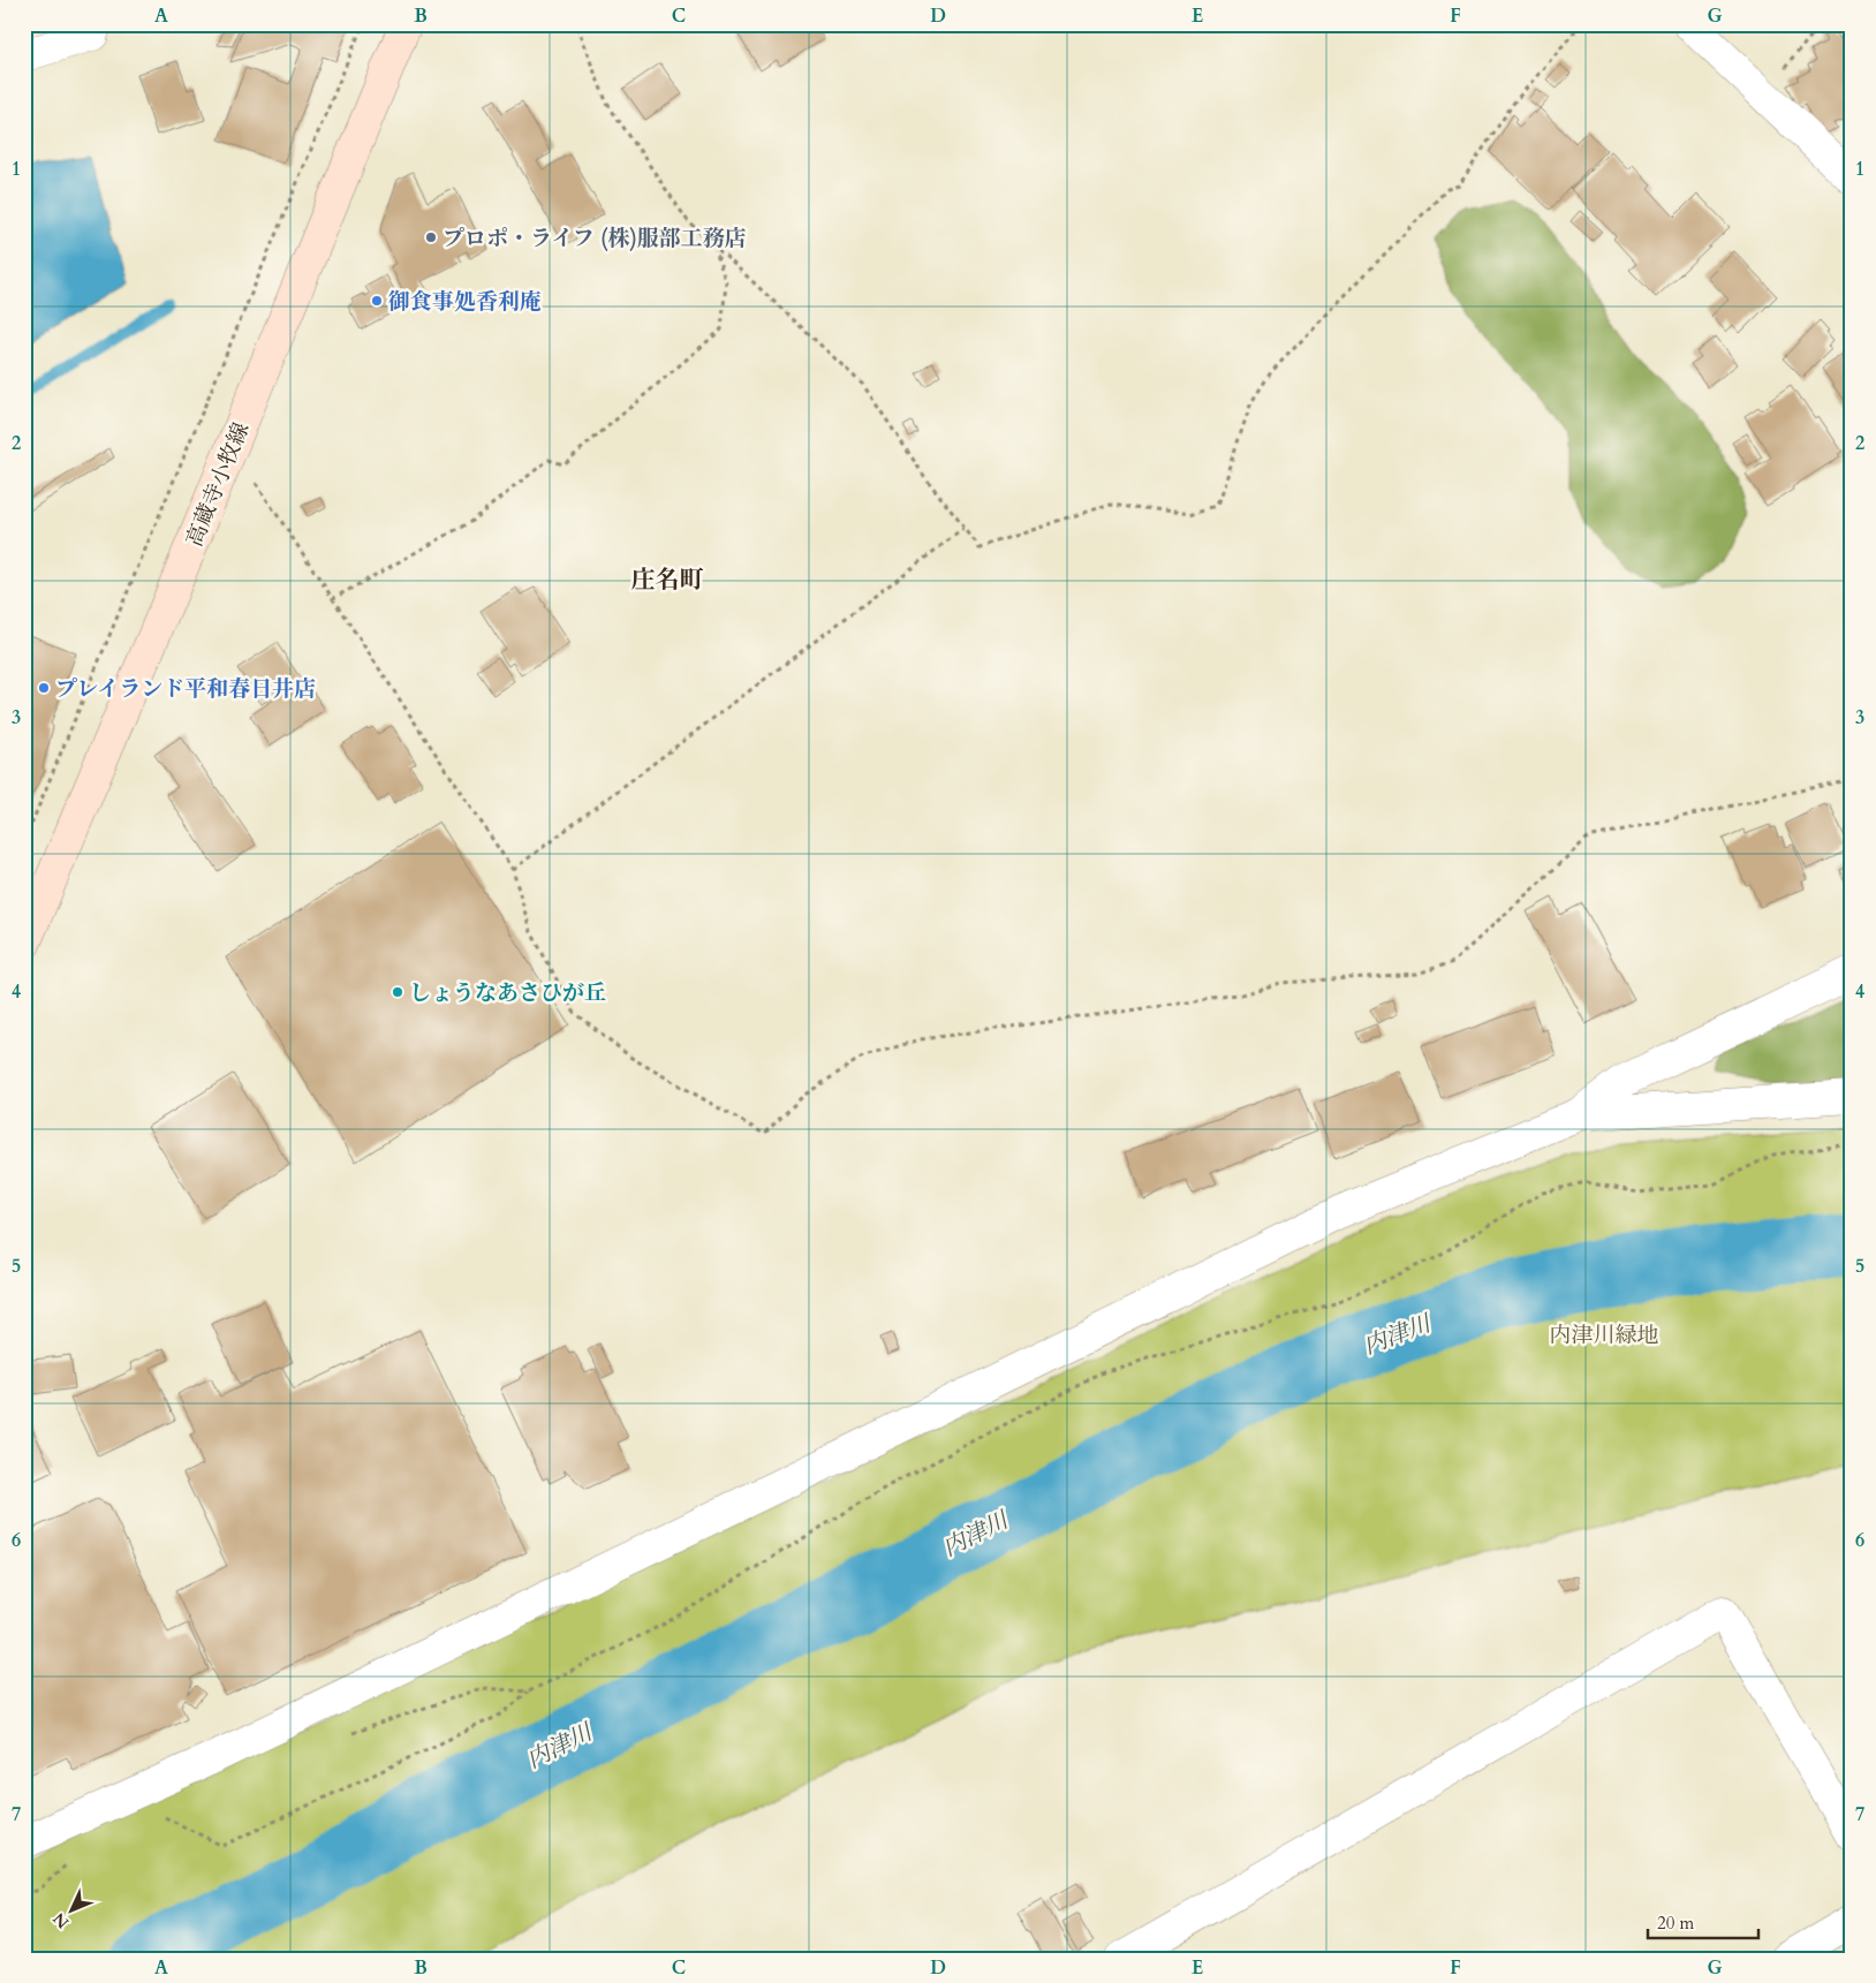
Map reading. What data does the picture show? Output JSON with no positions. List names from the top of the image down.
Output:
{
  "streets": {
    "main road": ["高蔵寺小牧線"]
  },
  "districts": ["庄名町"],
  "water": ["内津川"],
  "parks": ["内津川緑地"],
  "places": [
    "プロポ・ライフ (株)服部工務店",
    "御食事処香利庵",
    "プレイランド平和春日井店",
    "しょうなあさひが丘"
  ],
  "scale_bar": "20 m",
  "north": "bottom left",
  "grid": {
    "columns": [
      "A",
      "B",
      "C",
      "D",
      "E",
      "F",
      "G"
    ],
    "rows": [
      "1",
      "2",
      "3",
      "4",
      "5",
      "6",
      "7"
    ]
  }
}
